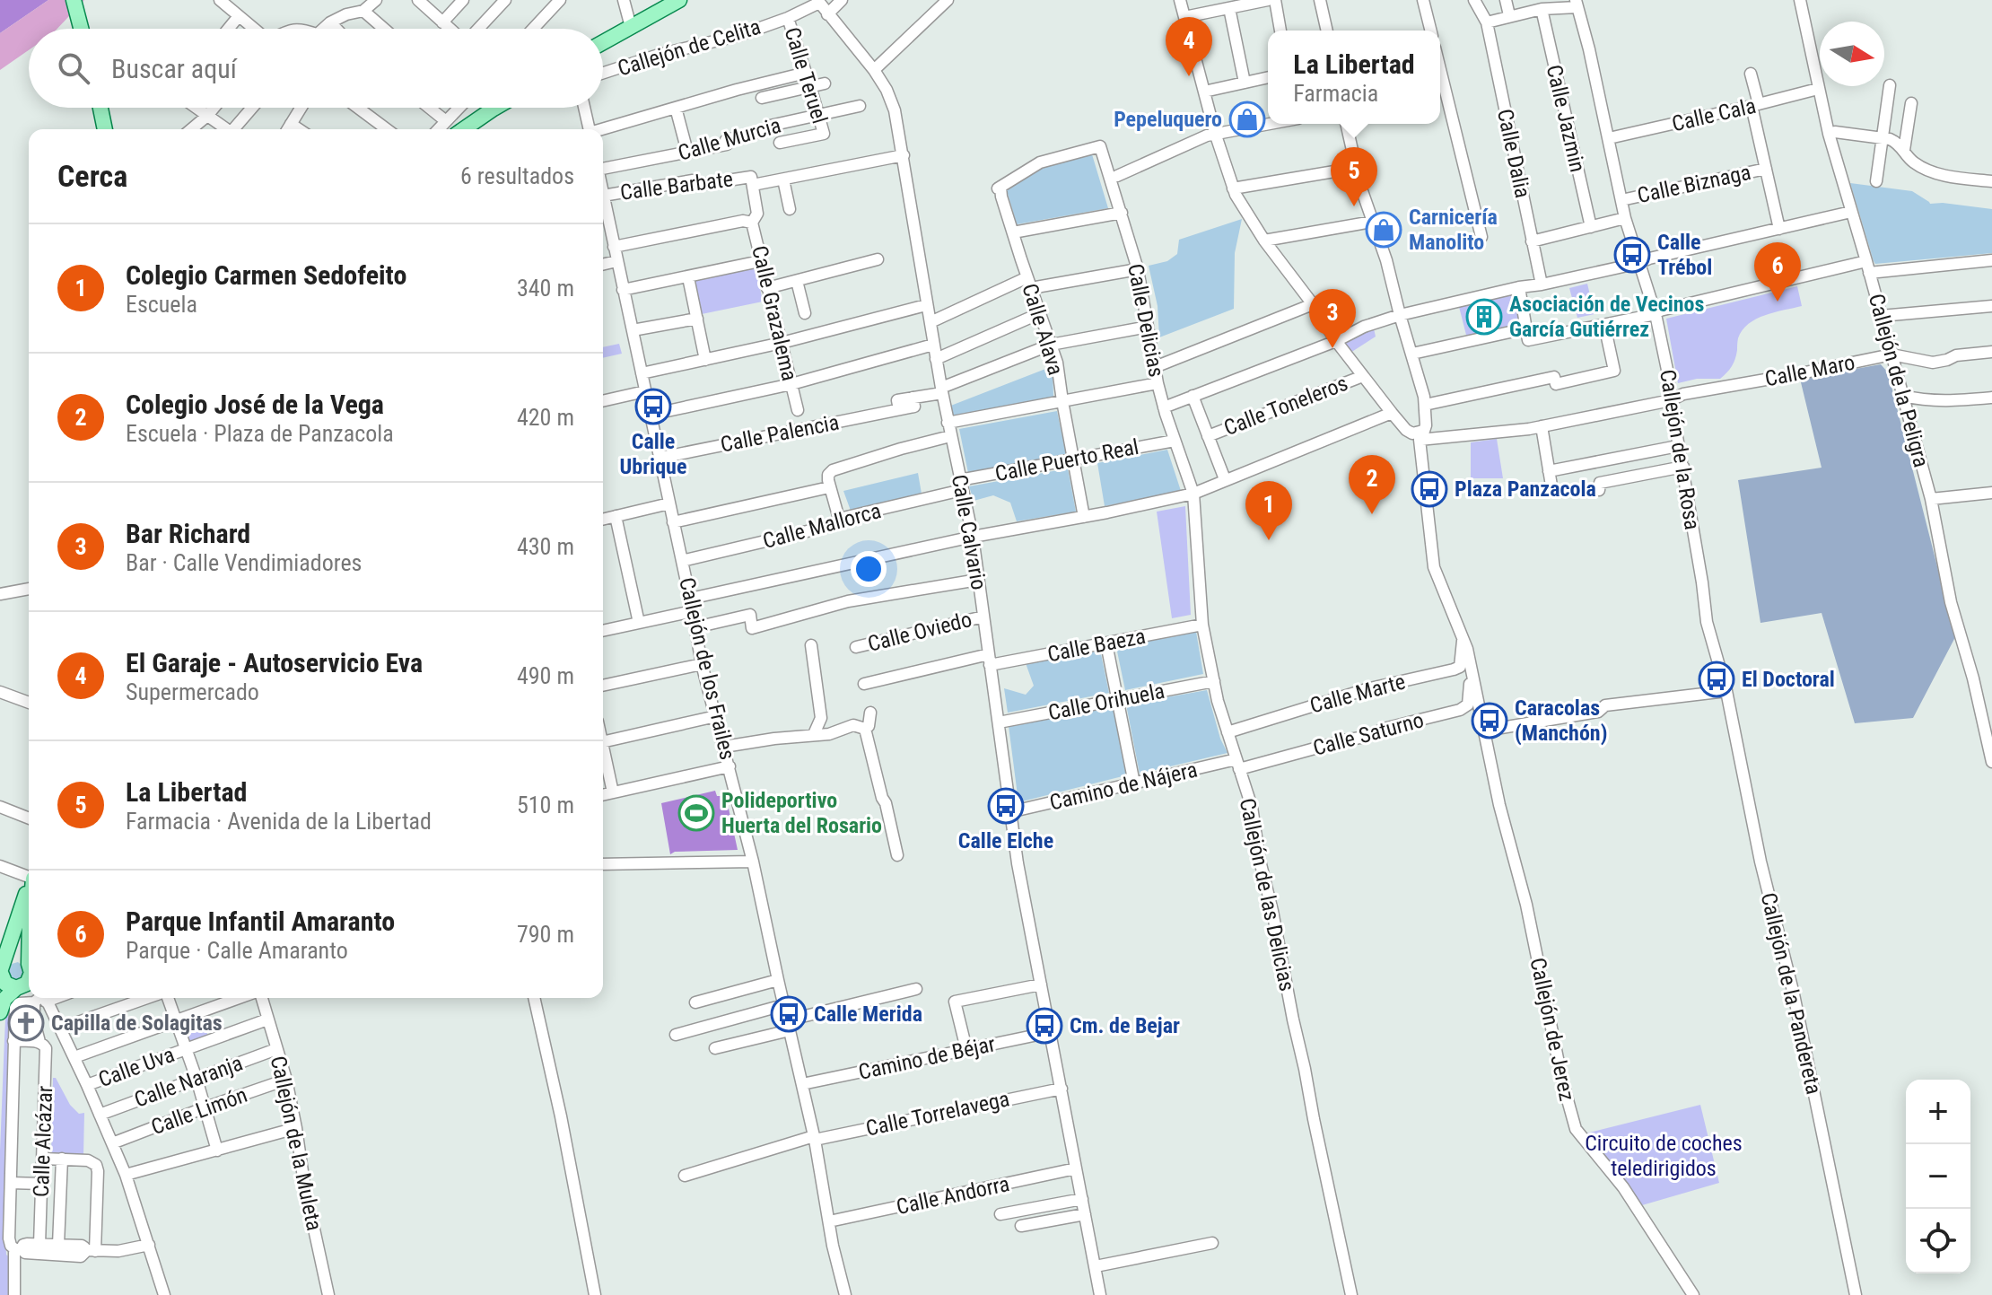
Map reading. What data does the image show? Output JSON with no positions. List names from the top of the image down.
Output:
{
  "streets": {
    "street": [
      "Callejón de Celita",
      "Calle Teruel",
      "Calle Cala",
      "Calle Jazmin",
      "Calle Murcia",
      "Calle Dalia",
      "Calle Biznaga",
      "Calle Barbate",
      "Calle Grazalema",
      "Calle Delicias",
      "Calle Alava",
      "Calle Maro",
      "Callejón de la Peligra",
      "Calle Toneleros",
      "Calle Palencia",
      "Callejón de la Rosa",
      "Calle Puerto Real",
      "Calle Mallorca",
      "Calle Calvario",
      "Calle Oviedo",
      "Calle Baeza",
      "Callejón de los Frailes",
      "Calle Marte",
      "Calle Orihuela",
      "Calle Saturno",
      "Camino de Nájera",
      "Callejón de las Delicias",
      "Callejón de la Pandereta",
      "Callejón de Jerez",
      "Camino de Béjar",
      "Calle Uva",
      "Calle Naranja",
      "Calle Limón",
      "Calle Torrelavega",
      "Calle Alcázar",
      "Callejón de la Muleta",
      "Calle Andorra"
    ]
  },
  "crossings": [
    ["Callejón de Celita", "Calle Teruel"],
    ["Callejón de Celita", "Calle Calvario"],
    ["Calle Teruel", "Calle Murcia"],
    ["Calle Cala", "Callejón de la Peligra"],
    ["Calle Cala", "Callejón de la Rosa"],
    ["Calle Biznaga", "Callejón de la Rosa"],
    ["Calle Barbate", "Calle Grazalema"],
    ["Calle Barbate", "Calle Calvario"],
    ["Calle Barbate", "Callejón de los Frailes"],
    ["Calle Delicias", "Calle Alava"],
    ["Calle Delicias", "Calle Palencia"],
    ["Calle Delicias", "Calle Puerto Real"],
    ["Calle Delicias", "Callejón de las Delicias"],
    ["Calle Alava", "Calle Palencia"],
    ["Calle Alava", "Calle Puerto Real"],
    ["Calle Maro", "Callejón de la Peligra"],
    ["Calle Maro", "Callejón de la Rosa"],
    ["Calle Maro", "Callejón de Jerez"],
    ["Calle Palencia", "Calle Calvario"],
    ["Calle Palencia", "Callejón de los Frailes"],
    ["Callejón de la Rosa", "Callejón de la Pandereta"],
    ["Calle Puerto Real", "Calle Mallorca"],
    ["Calle Puerto Real", "Calle Calvario"],
    ["Calle Mallorca", "Calle Calvario"],
    ["Calle Mallorca", "Callejón de los Frailes"],
    ["Calle Calvario", "Calle Oviedo"],
    ["Calle Calvario", "Calle Baeza"],
    ["Calle Calvario", "Calle Orihuela"],
    ["Calle Calvario", "Camino de Nájera"],
    ["Calle Calvario", "Camino de Béjar"],
    ["Calle Calvario", "Calle Torrelavega"],
    ["Calle Calvario", "Calle Andorra"],
    ["Calle Baeza", "Callejón de las Delicias"],
    ["Callejón de los Frailes", "Camino de Béjar"],
    ["Callejón de los Frailes", "Calle Torrelavega"],
    ["Callejón de los Frailes", "Calle Andorra"],
    ["Calle Marte", "Callejón de las Delicias"],
    ["Calle Marte", "Callejón de Jerez"],
    ["Calle Orihuela", "Callejón de las Delicias"],
    ["Calle Saturno", "Camino de Nájera"],
    ["Calle Saturno", "Callejón de las Delicias"],
    ["Calle Saturno", "Callejón de Jerez"],
    ["Camino de Nájera", "Callejón de las Delicias"],
    ["Calle Uva", "Callejón de la Muleta"],
    ["Calle Naranja", "Callejón de la Muleta"],
    ["Calle Limón", "Callejón de la Muleta"]
  ],
  "parks": ["Circuito de coches teledirigidos"],
  "places": {
    "shop": ["Pepeluquero", "Carnicería Manolito"],
    "bus stop": [
      "Calle Trébol",
      "Calle Ubrique",
      "Plaza Panzacola",
      "El Doctoral",
      "Caracolas (Manchón)",
      "Calle Elche",
      "Calle Merida",
      "Cm. de Bejar"
    ],
    "building": ["Asociación de Vecinos García Gutiérrez"],
    "sports": ["Polideportivo Huerta del Rosario"],
    "church": ["Capilla de Solagitas"]
  },
  "north": "right",
  "page": {
    "pins": [
      "4",
      "5",
      "6",
      "3",
      "2",
      "1"
    ],
    "search": "Buscar aquí",
    "popup": ["La Libertad", "Farmacia"],
    "heading": ["Cerca", "6 resultados"],
    "list": [
      {
        "mark": "1",
        "name": "Colegio Carmen Sedofeito",
        "note": "Escuela",
        "value": "340 m"
      },
      {
        "mark": "2",
        "name": "Colegio José de la Vega",
        "note": "Escuela · Plaza de Panzacola",
        "value": "420 m"
      },
      {
        "mark": "3",
        "name": "Bar Richard",
        "note": "Bar · Calle Vendimiadores",
        "value": "430 m"
      },
      {
        "mark": "4",
        "name": "El Garaje - Autoservicio Eva",
        "note": "Supermercado",
        "value": "490 m"
      },
      {
        "mark": "5",
        "name": "La Libertad",
        "note": "Farmacia · Avenida de la Libertad",
        "value": "510 m"
      },
      {
        "mark": "6",
        "name": "Parque Infantil Amaranto",
        "note": "Parque · Calle Amaranto",
        "value": "790 m"
      }
    ],
    "map_buttons": ["+", "−"]
  }
}
